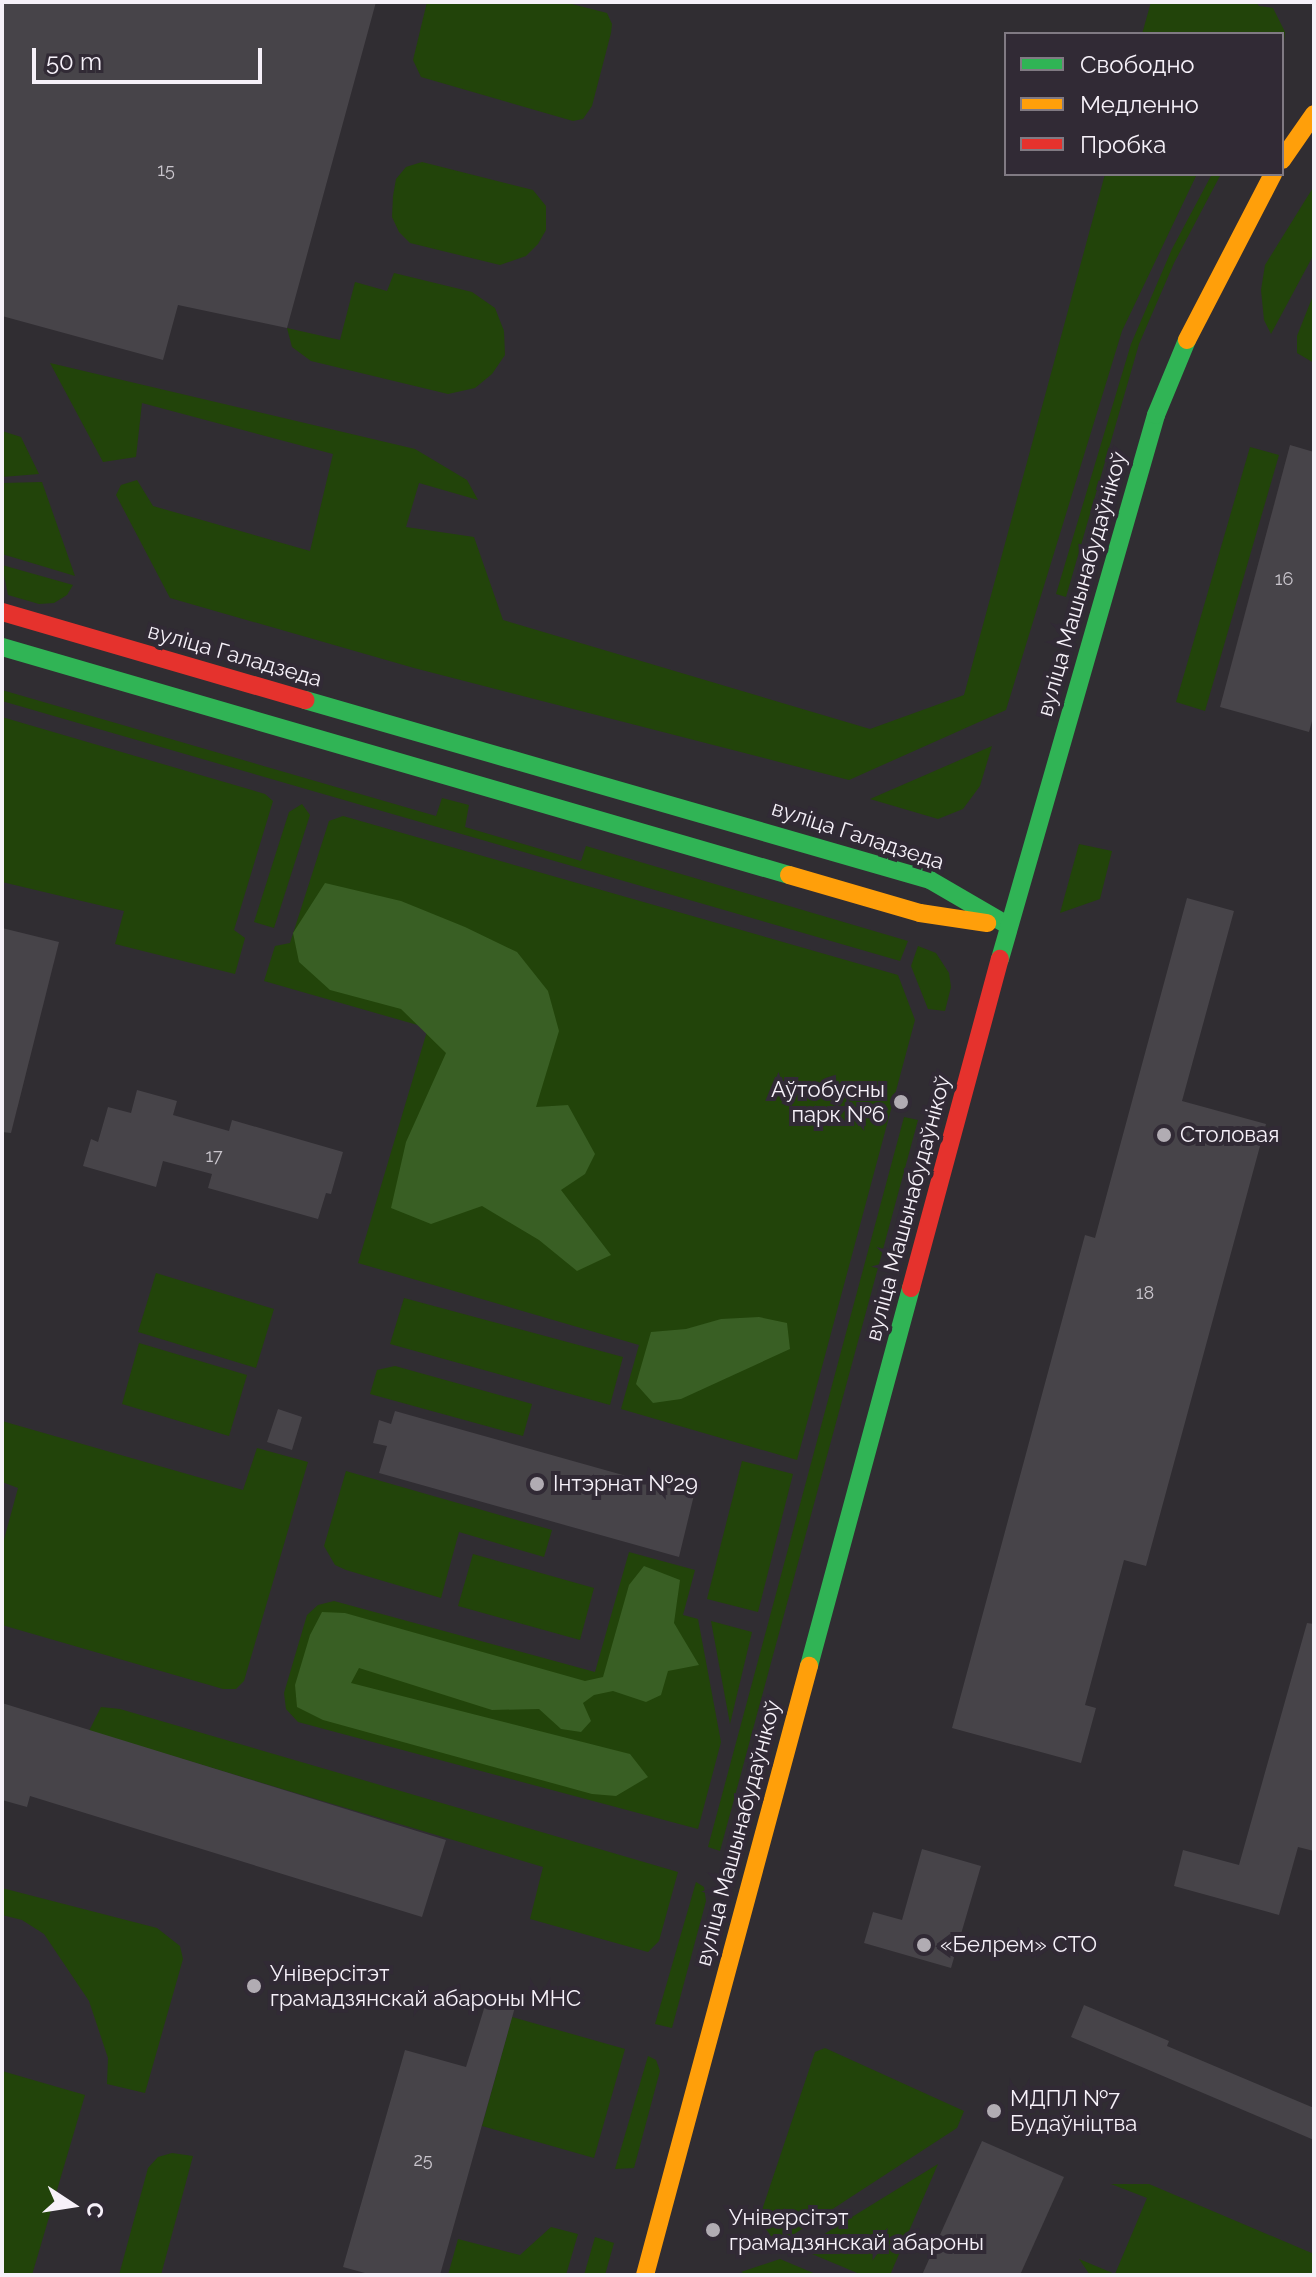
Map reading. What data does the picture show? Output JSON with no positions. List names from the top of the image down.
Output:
{
  "streets": {
    "main road": ["вуліца Машынабудаўнікоў", "вуліца Галадзеда"]
  },
  "crossings": [
    ["вуліца Машынабудаўнікоў", "вуліца Галадзеда"]
  ],
  "places": [
    "Аўтобусны парк №6",
    "Столовая",
    "Інтэрнат №29",
    "«Белрем» СТО",
    "Універсітэт грамадзянскай абароны МНС",
    "МДПЛ №7 Будаўніцтва",
    "Універсітэт грамадзянскай абароны"
  ],
  "house_numbers": [
    "15",
    "16",
    "17",
    "18",
    "25"
  ],
  "legend": ["Свободно", "Медленно", "Пробка"],
  "scale_bar": "50 m",
  "north": "right"
}
